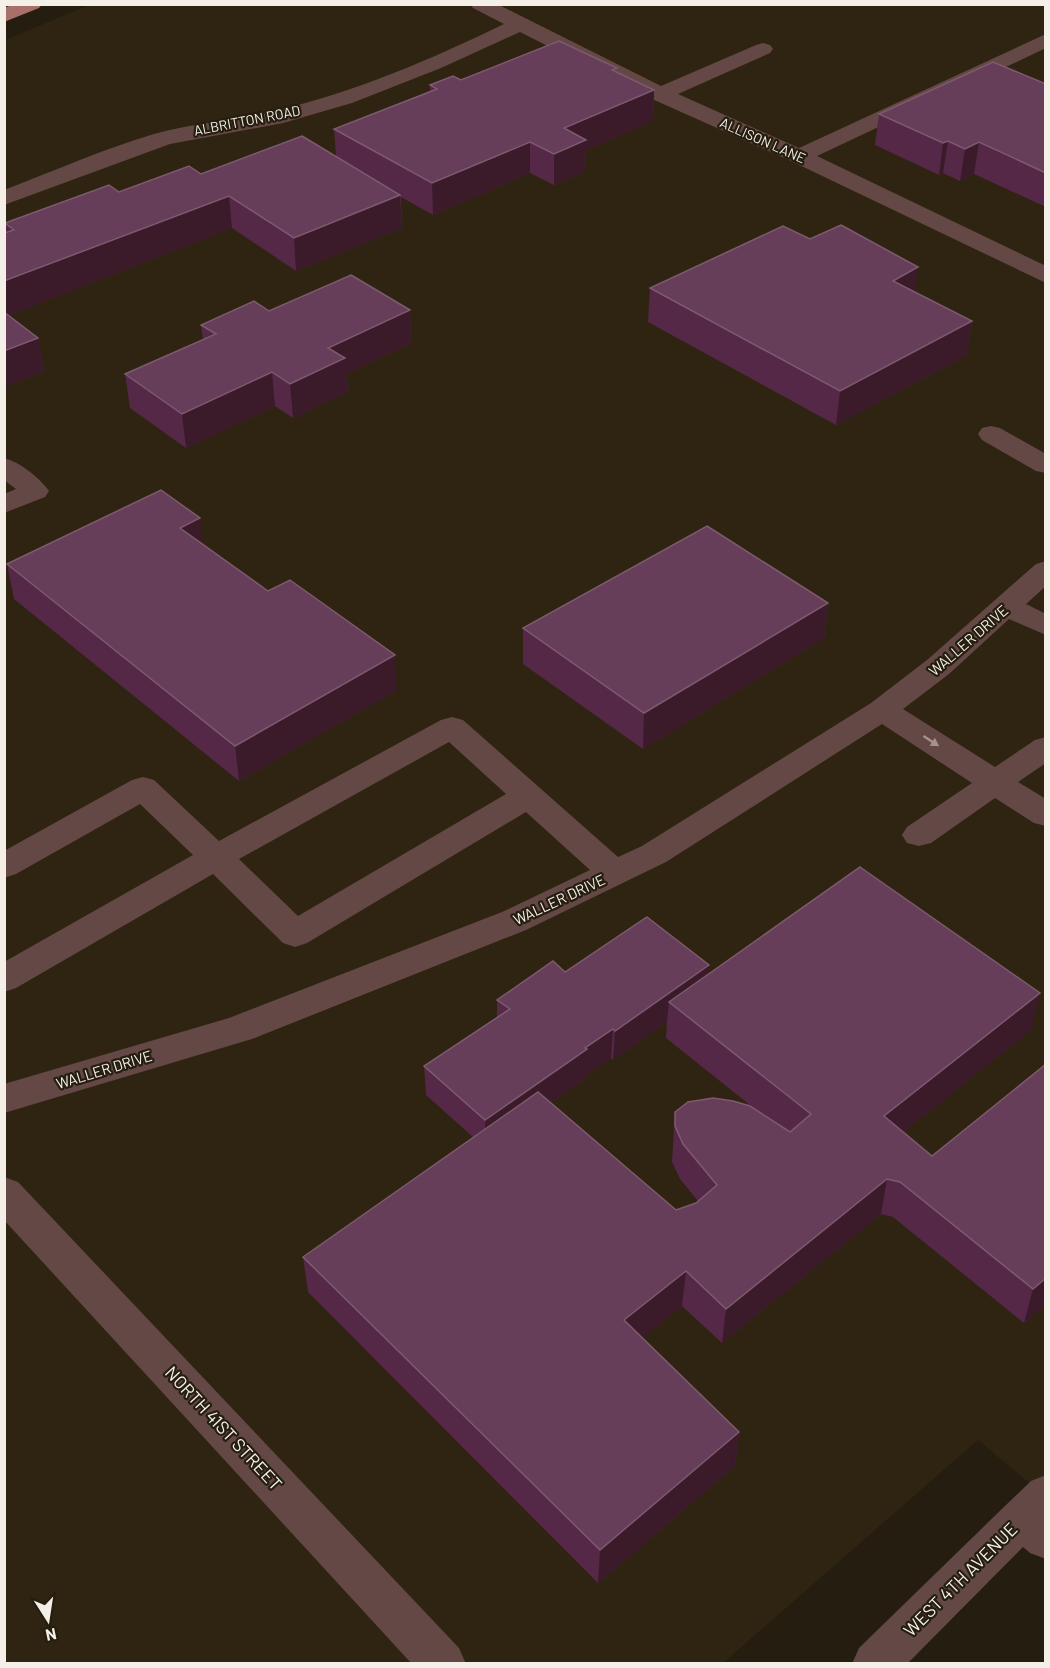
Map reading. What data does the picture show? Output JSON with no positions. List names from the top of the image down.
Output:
{
  "streets": {
    "street": [
      "ALBRITTON ROAD",
      "ALLISON LANE",
      "WALLER DRIVE",
      "NORTH 41ST STREET",
      "WEST 4TH AVENUE"
    ]
  },
  "crossings": [
    ["ALBRITTON ROAD", "ALLISON LANE"]
  ],
  "north": "bottom"
}
